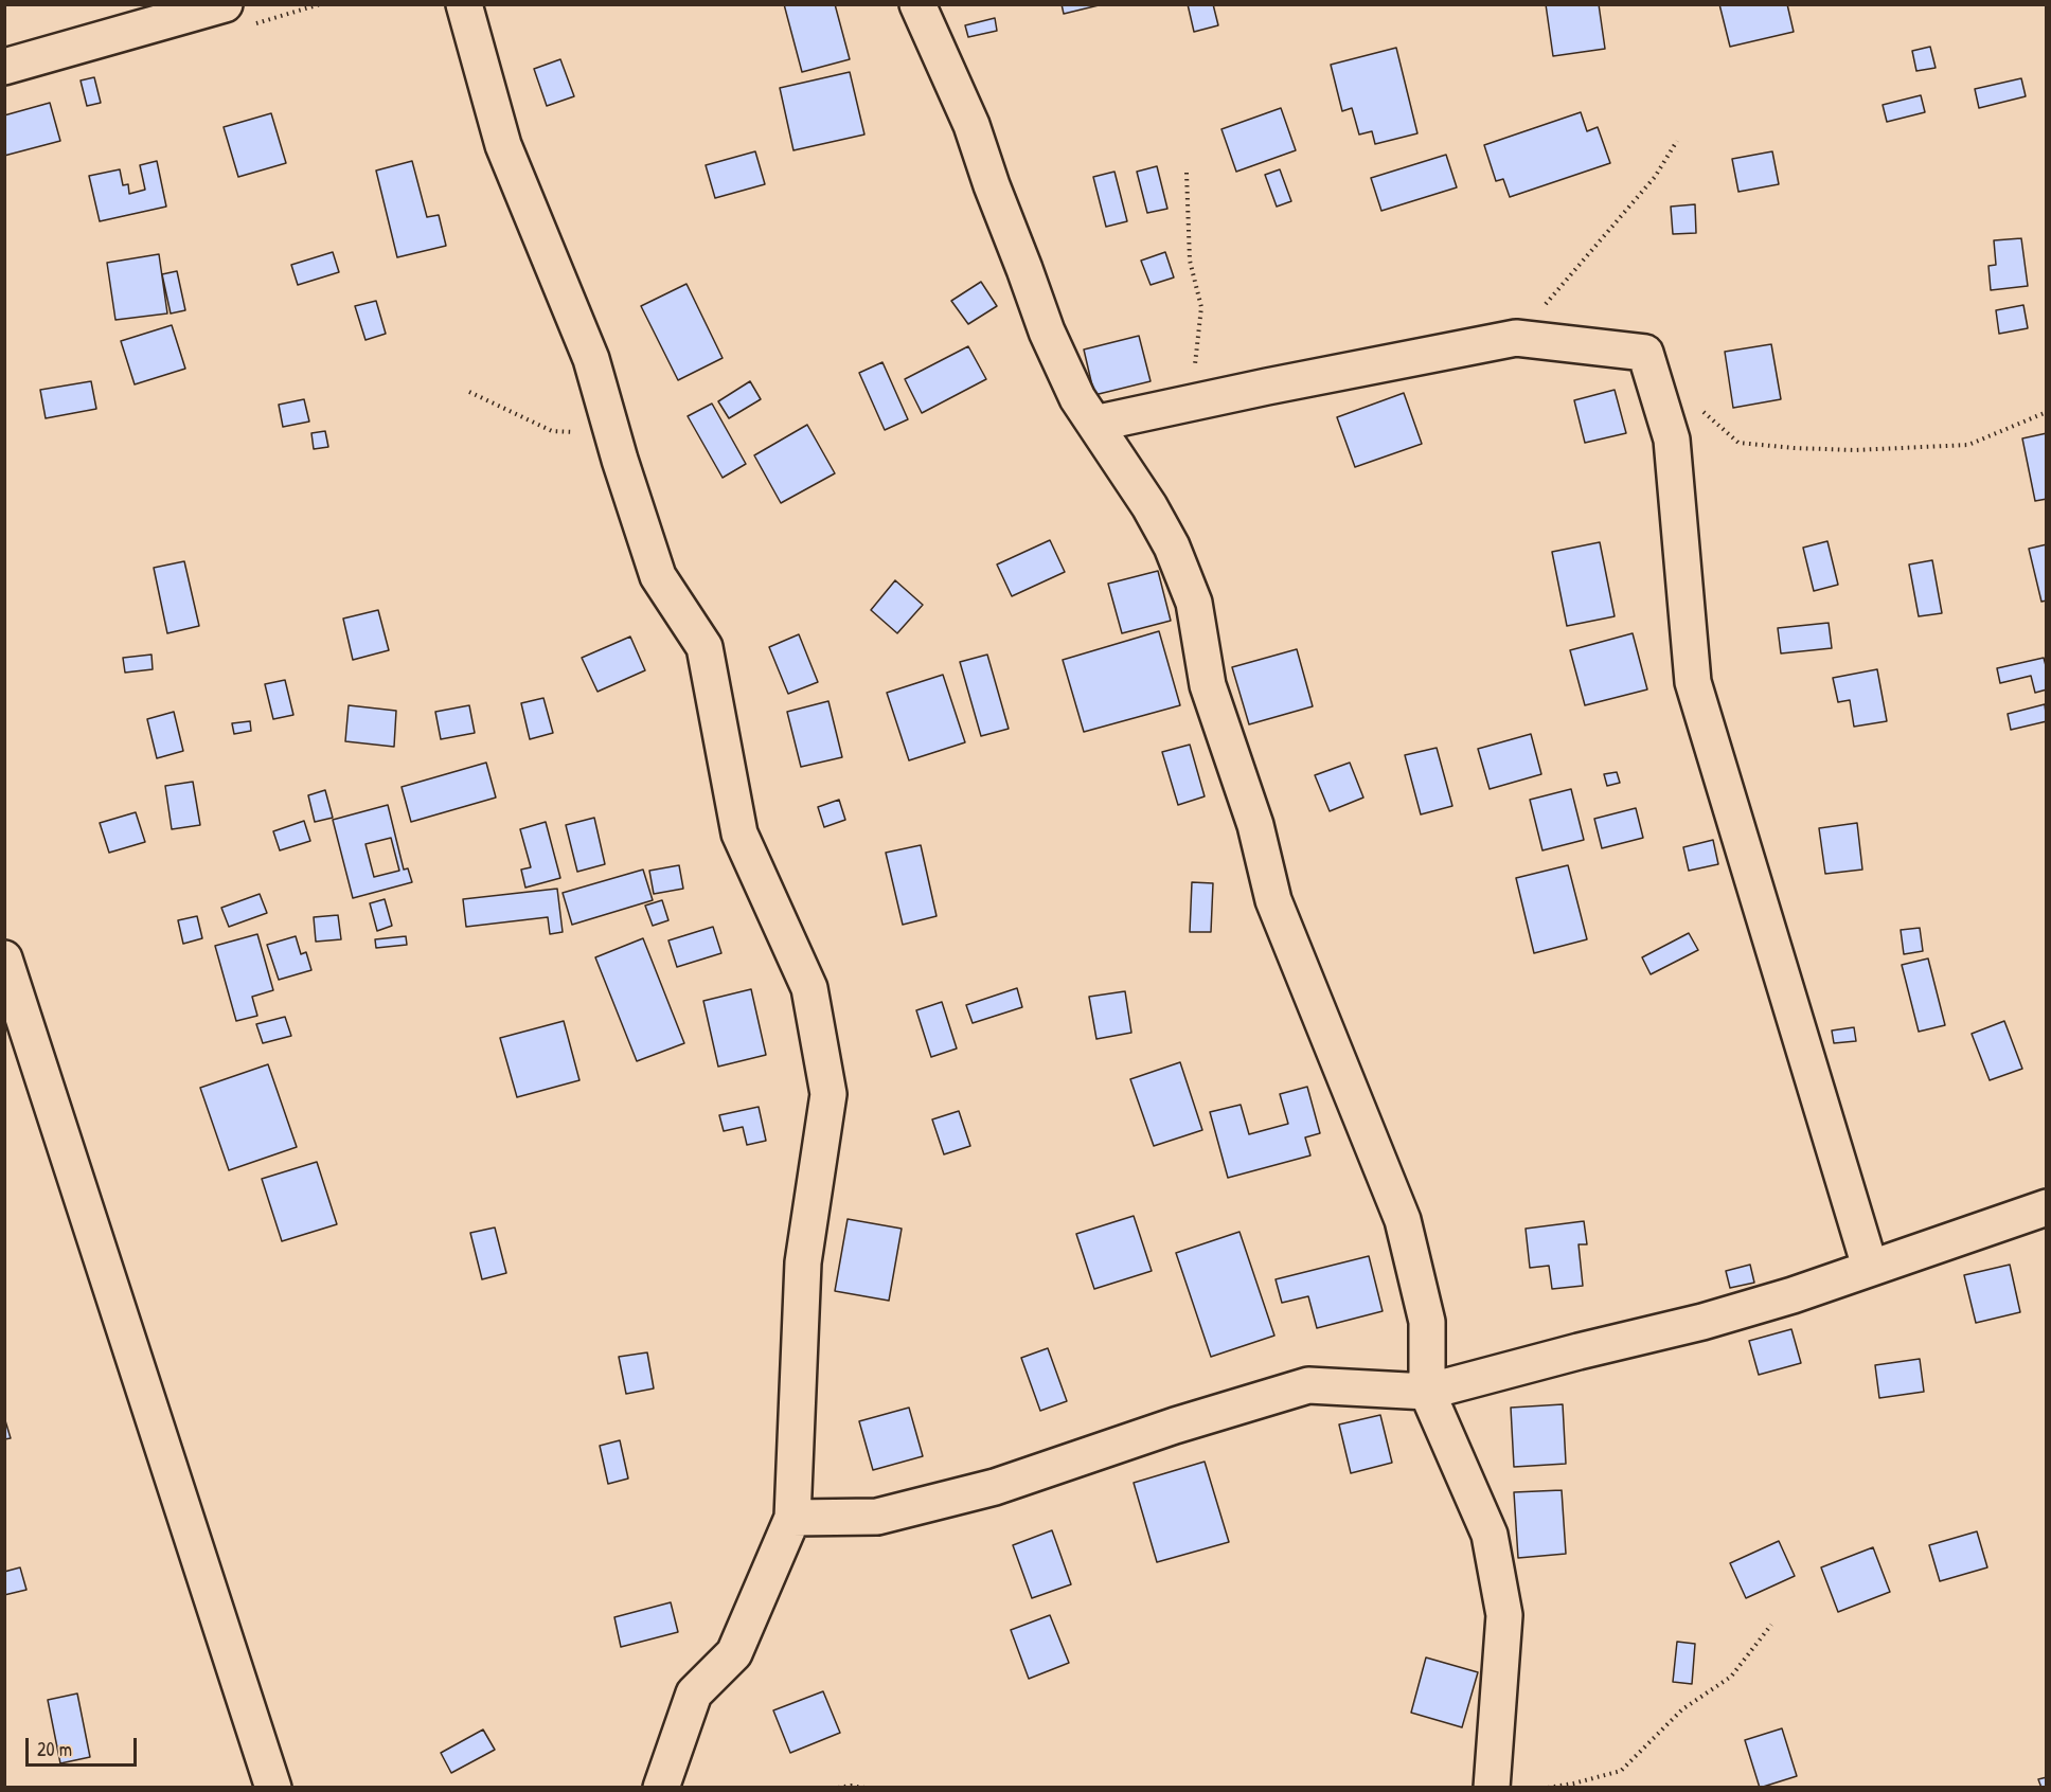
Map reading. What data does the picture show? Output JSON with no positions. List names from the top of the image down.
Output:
{
  "scale_bar": "20 m"
}
